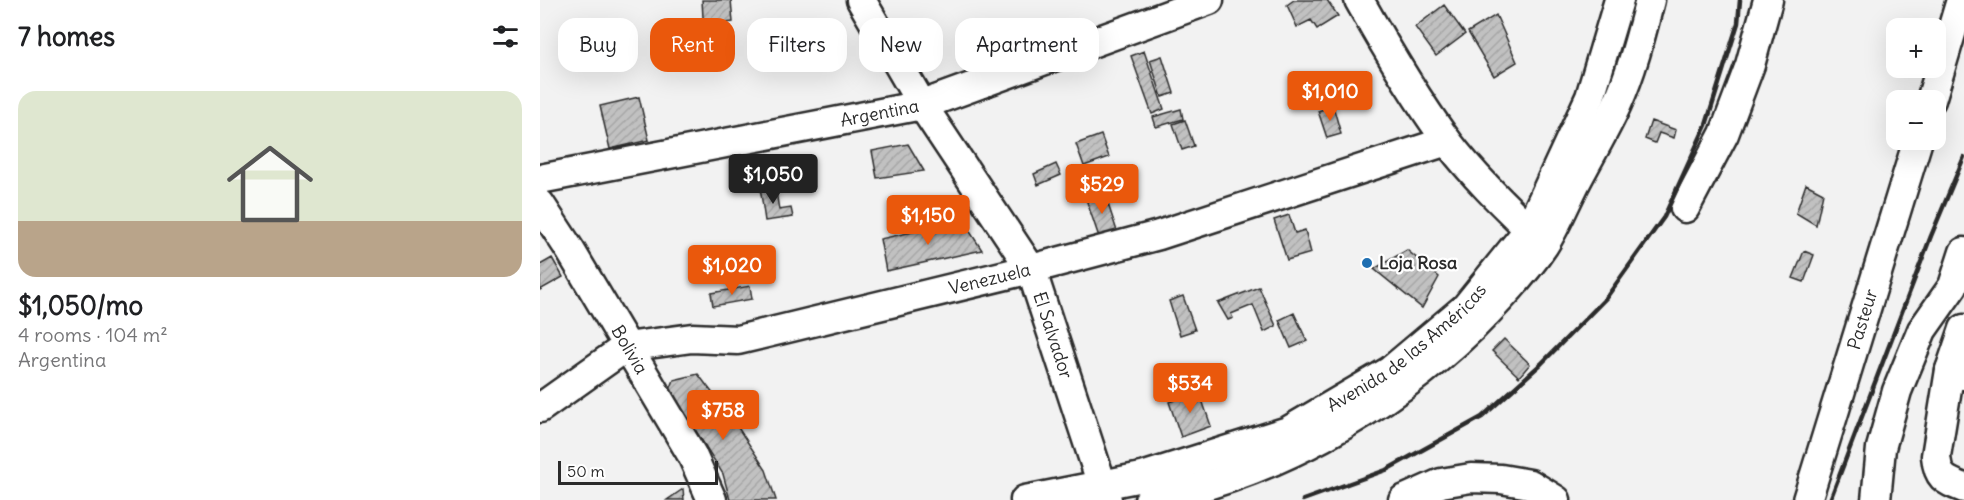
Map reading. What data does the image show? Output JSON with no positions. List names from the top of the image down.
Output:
{
  "streets": {
    "street": [
      "Argentina",
      "Venezuela",
      "Pasteur",
      "El Salvador",
      "Avenida de las Américas",
      "Bolivia"
    ]
  },
  "crossings": [
    ["Argentina", "El Salvador"],
    ["Venezuela", "El Salvador"],
    ["Venezuela", "Bolivia"],
    ["El Salvador", "Avenida de las Américas"]
  ],
  "places": ["Loja Rosa"],
  "scale_bar": "50 m",
  "page": {
    "heading": "7 homes",
    "map_buttons": ["+", "−"],
    "chip": [
      "Buy",
      "Rent",
      "Filters",
      "New",
      "Apartment"
    ],
    "price": [
      "$1,010",
      "$1,050",
      "$529",
      "$1,150",
      "$1,020",
      "$534",
      "$758"
    ],
    "list": [
      {
        "name": "$1,050/mo",
        "note": "4 rooms · 104 m² · Argentina"
      }
    ],
    "scale": "50 m"
  }
}
